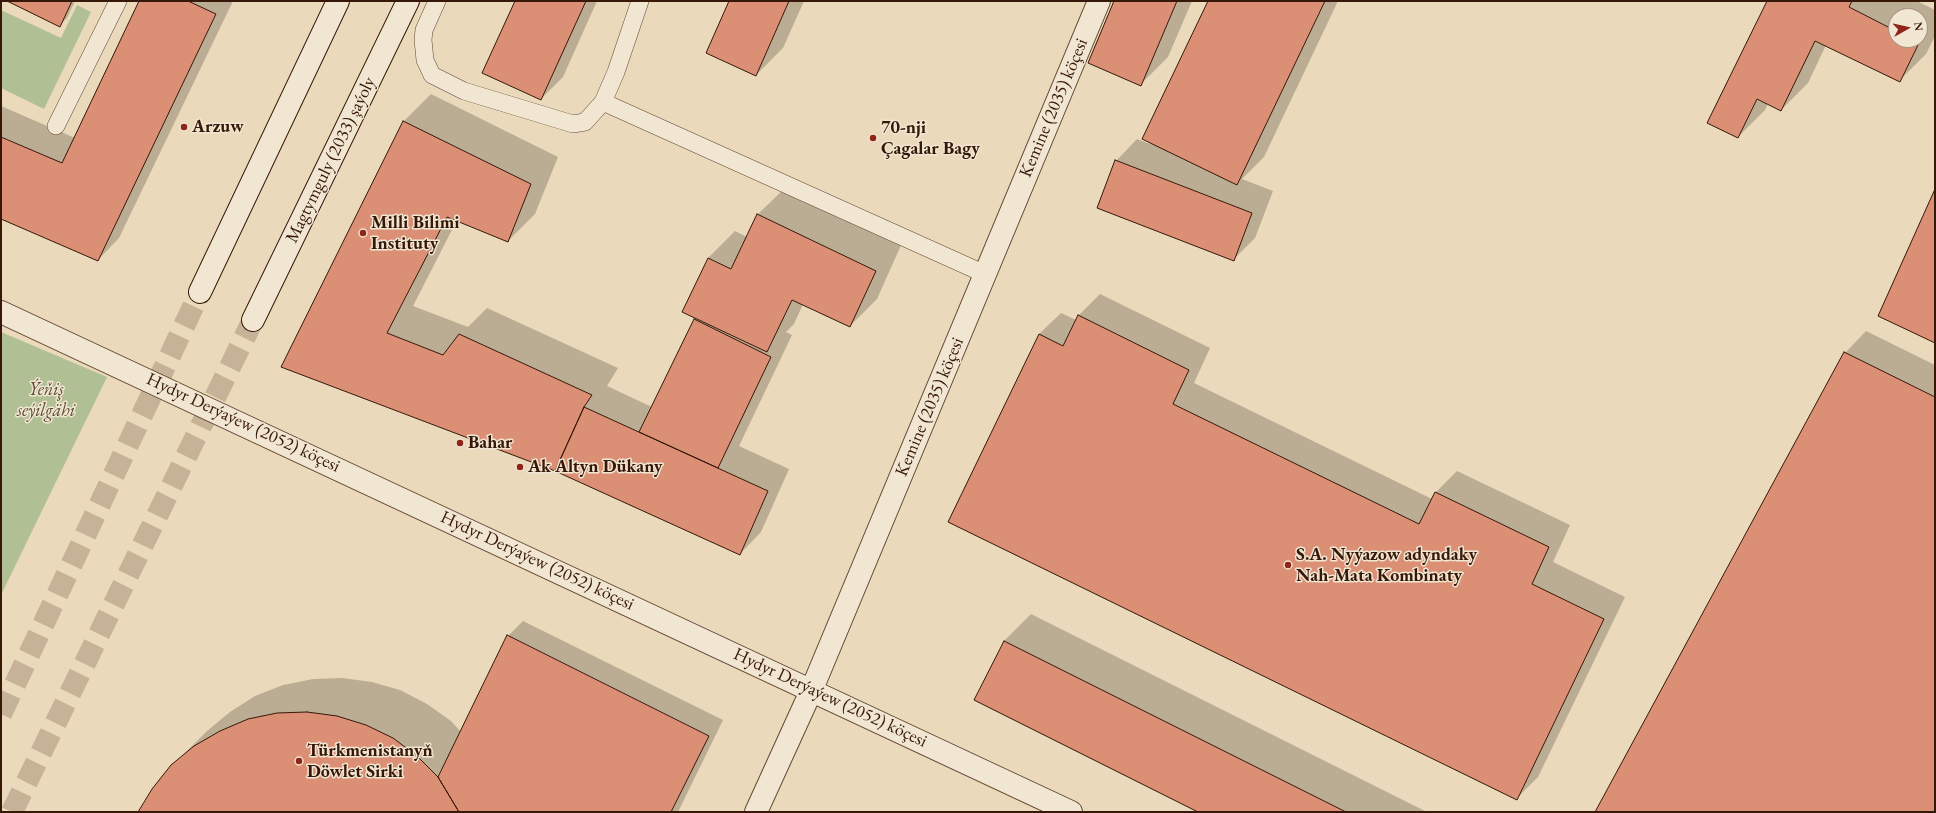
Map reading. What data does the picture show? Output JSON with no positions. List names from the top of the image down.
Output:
{
  "streets": {
    "street": ["Kemine (2035) köçesi", "Magtymguly (2033) şaýoly", "Hydyr Derýaýew (2052) köçesi"]
  },
  "crossings": [
    ["Kemine (2035) köçesi", "Hydyr Derýaýew (2052) köçesi"]
  ],
  "parks": ["Ýeňiş seýilgähi"],
  "places": [
    "Arzuw",
    "70-nji Çagalar Bagy",
    "Milli Bilimi Instituty",
    "Bahar",
    "Ak Altyn Dükany",
    "S.A. Nyýazow adyndaky Nah-Mata Kombinaty",
    "Türkmenistanyň Döwlet Sirki"
  ],
  "north": "right"
}
